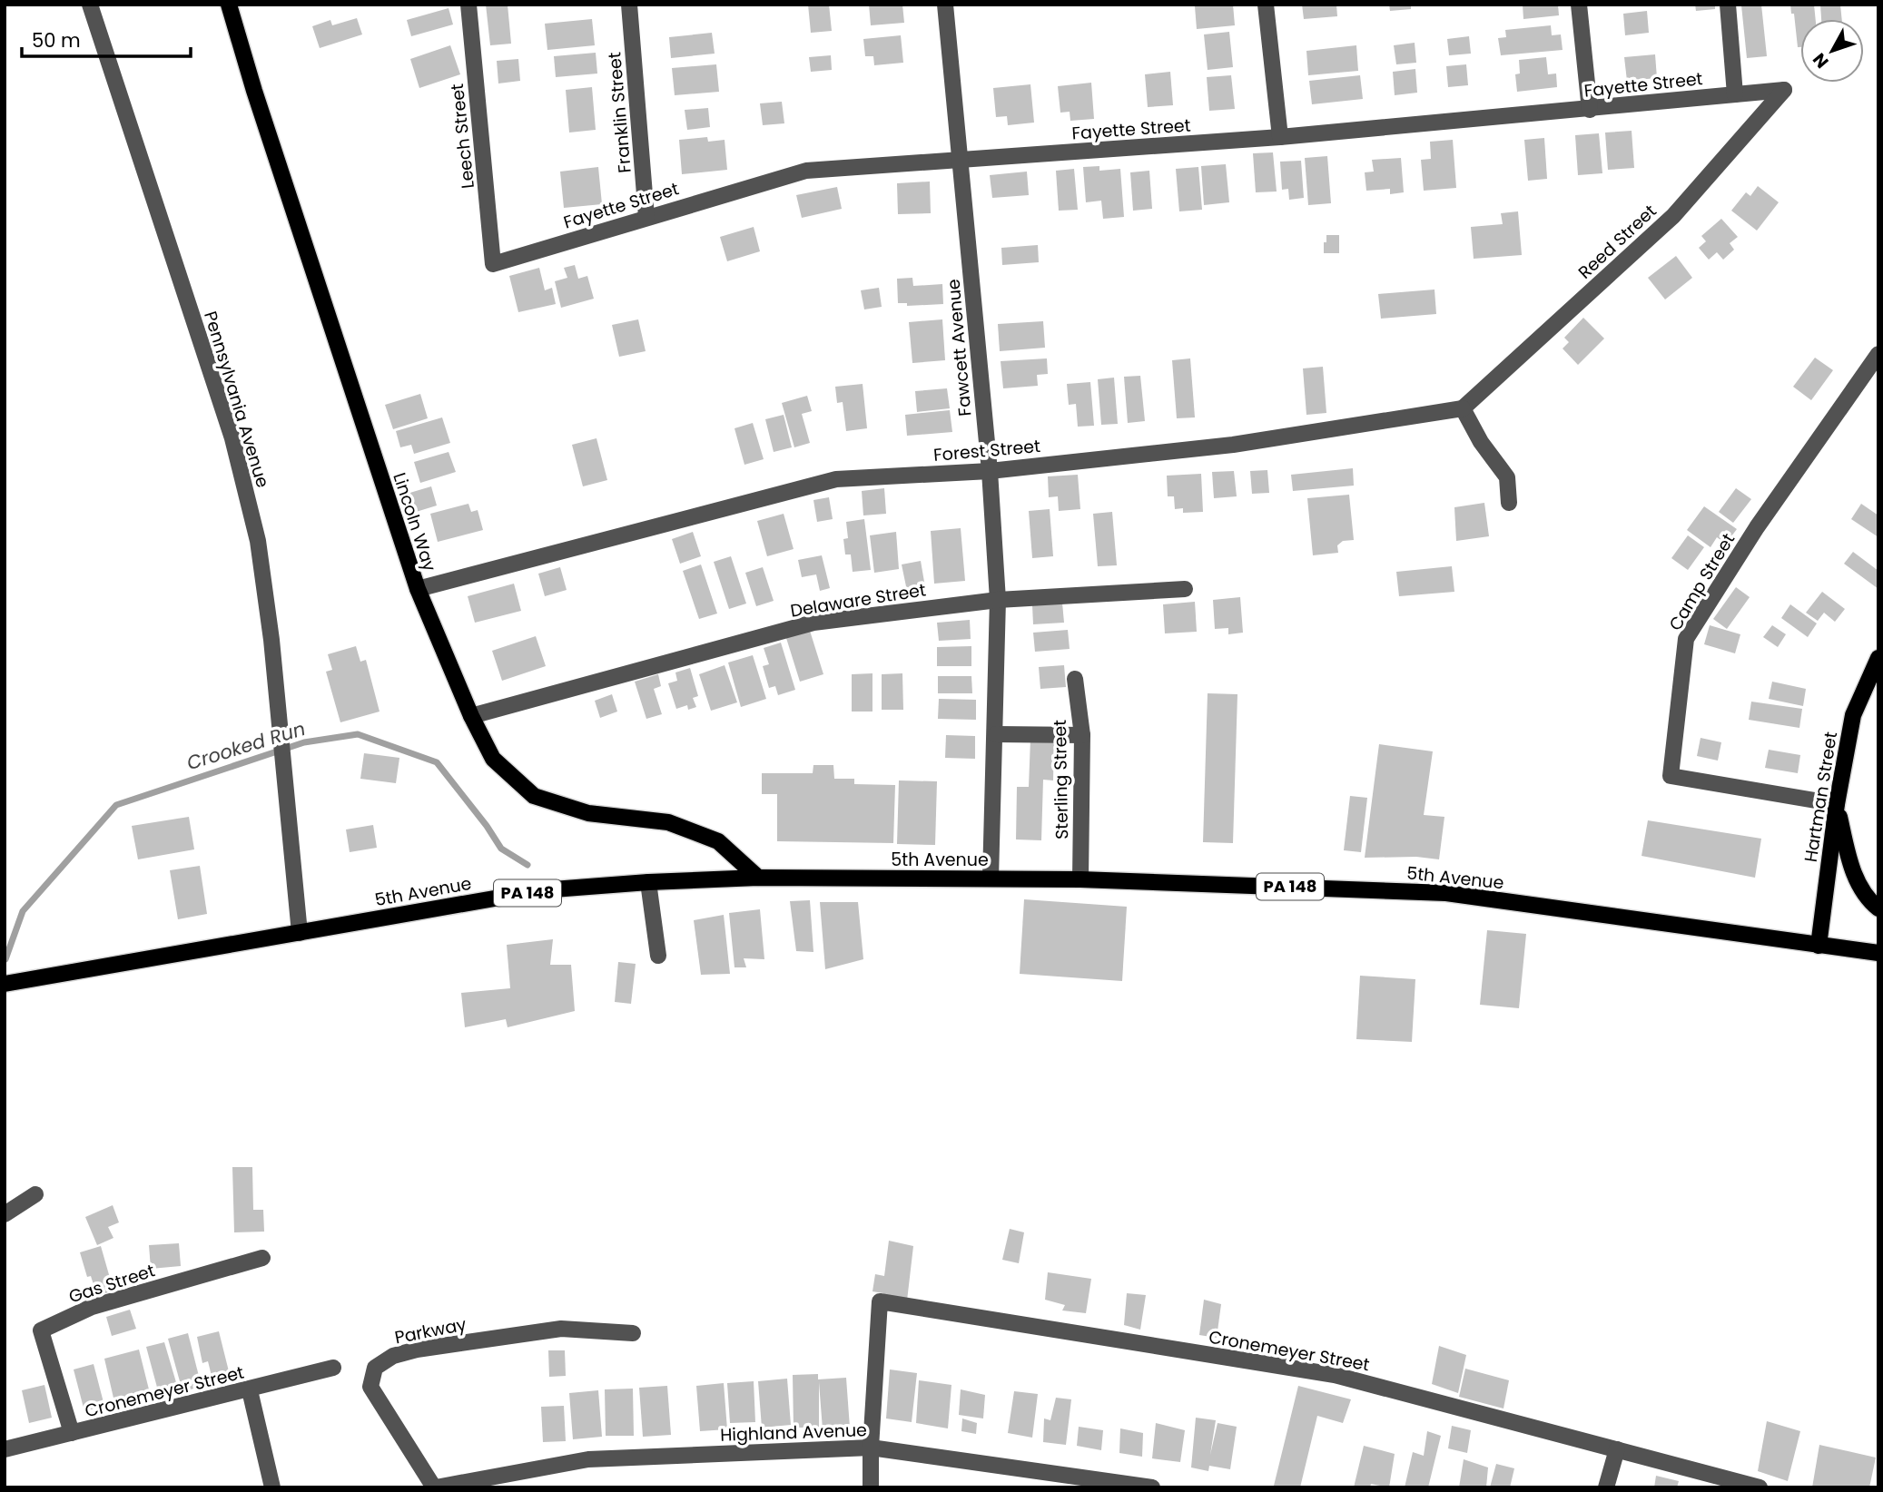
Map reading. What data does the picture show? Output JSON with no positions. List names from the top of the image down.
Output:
{
  "streets": {
    "main road": [
      "Lincoln Way",
      "Hartman Street",
      "5th Avenue",
      "PA 148"
    ],
    "street": [
      "Fayette Street",
      "Franklin Street",
      "Leech Street",
      "Reed Street",
      "Fawcett Avenue",
      "Pennsylvania Avenue",
      "Forest Street",
      "Camp Street",
      "Delaware Street",
      "Sterling Street",
      "Gas Street",
      "Parkway",
      "Cronemeyer Street",
      "Highland Avenue"
    ]
  },
  "crossings": [
    ["Fayette Street", "Franklin Street"],
    ["Fayette Street", "Leech Street"],
    ["Fayette Street", "Reed Street"],
    ["Fayette Street", "Fawcett Avenue"],
    ["Reed Street", "Forest Street"],
    ["Fawcett Avenue", "Forest Street"],
    ["Fawcett Avenue", "Delaware Street"],
    ["Fawcett Avenue", "5th Avenue"],
    ["Pennsylvania Avenue", "5th Avenue"],
    ["Forest Street", "Lincoln Way"],
    ["Lincoln Way", "Delaware Street"],
    ["Lincoln Way", "5th Avenue"],
    ["Camp Street", "Hartman Street"],
    ["Sterling Street", "5th Avenue"],
    ["Hartman Street", "5th Avenue"],
    ["Gas Street", "Cronemeyer Street"],
    ["Parkway", "Highland Avenue"],
    ["Cronemeyer Street", "Highland Avenue"]
  ],
  "water": ["Crooked Run"],
  "scale_bar": "50 m",
  "north": "bottom left"
}
